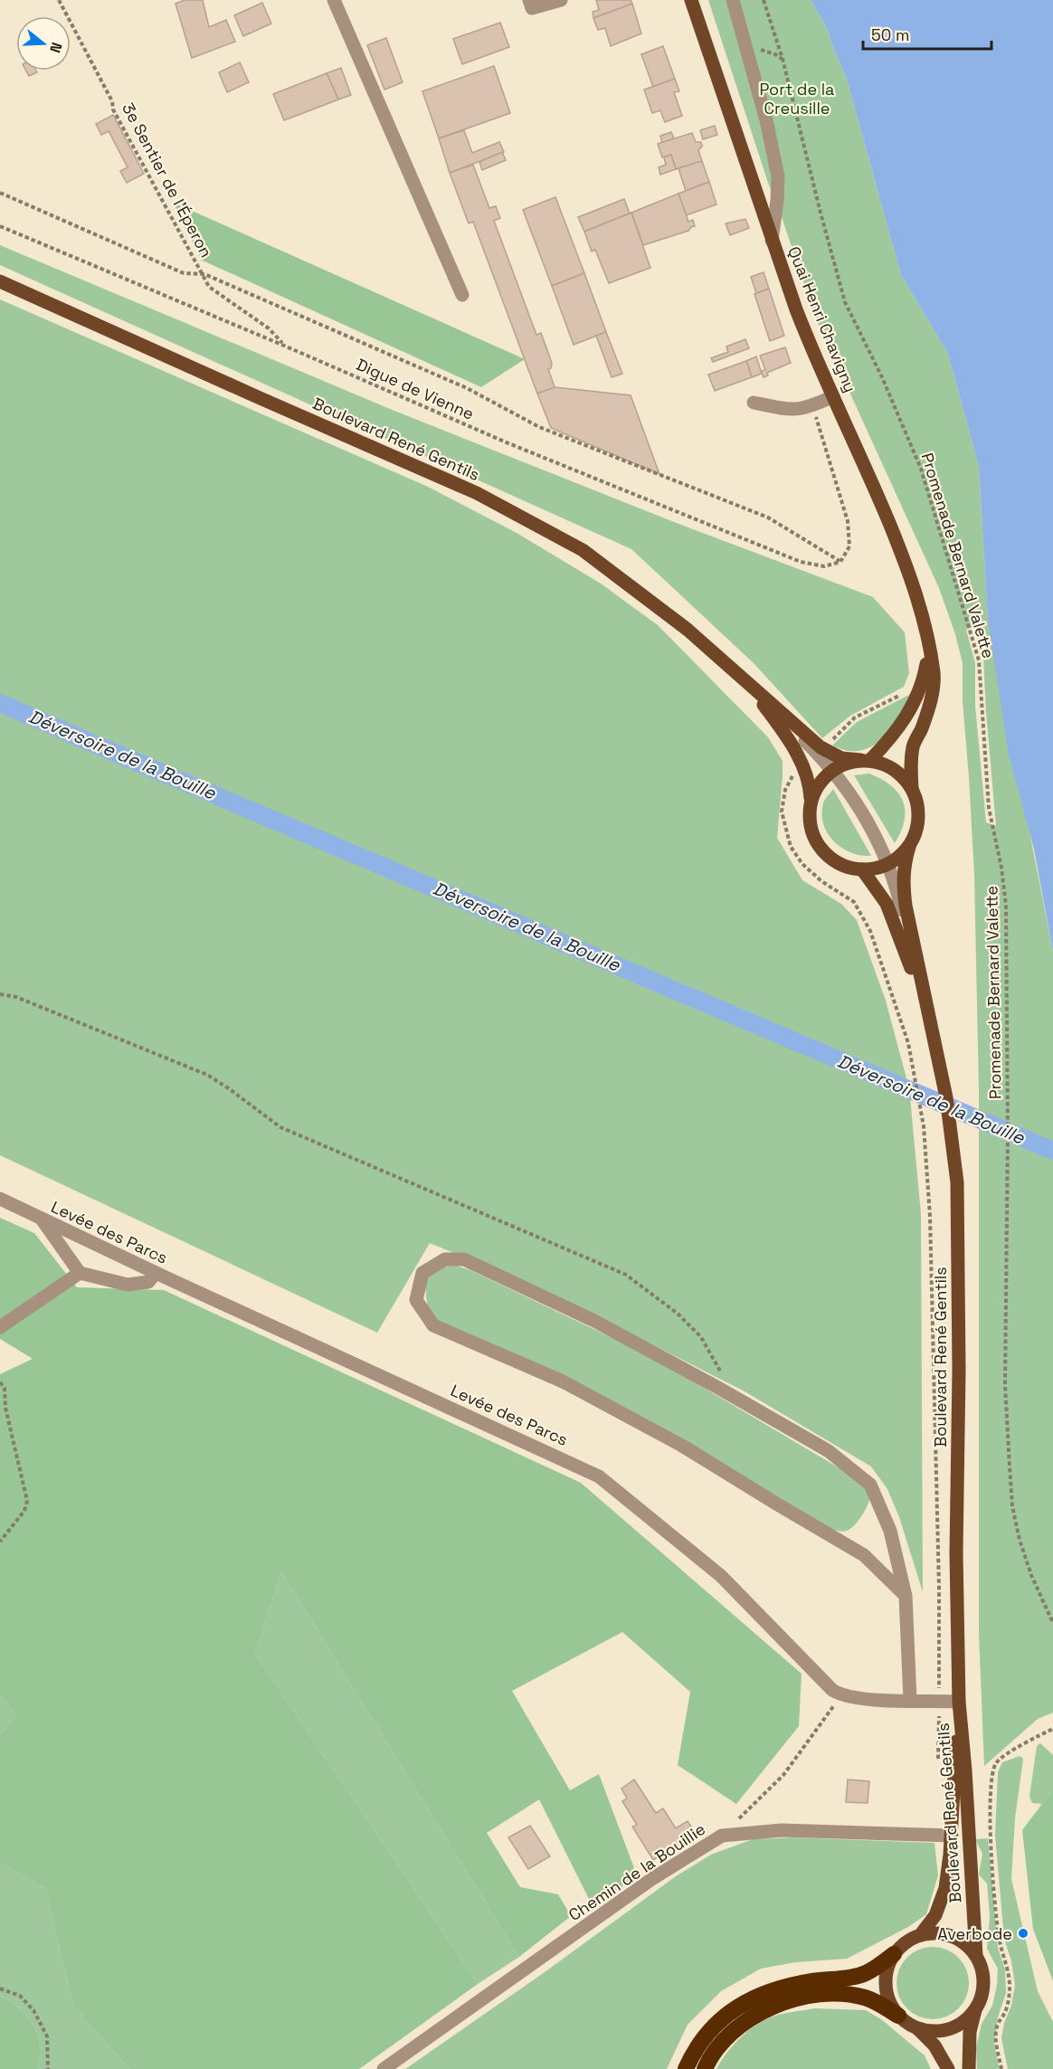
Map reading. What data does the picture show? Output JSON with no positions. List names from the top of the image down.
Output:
{
  "streets": {
    "main road": ["Quai Henri Chavigny", "Boulevard René Gentils"],
    "street": ["Levée des Parcs", "Chemin de la Bouillie"],
    "path": ["3e Sentier de l'Éperon", "Digue de Vienne", "Promenade Bernard Valette"]
  },
  "crossings": [
    ["3e Sentier de l'Éperon", "Digue de Vienne"],
    ["Quai Henri Chavigny", "Boulevard René Gentils"],
    ["Boulevard René Gentils", "Chemin de la Bouillie"]
  ],
  "water": ["Déversoire de la Bouille"],
  "parks": ["Port de la Creusille"],
  "places": ["Averbode"],
  "scale_bar": "50 m",
  "north": "right"
}
